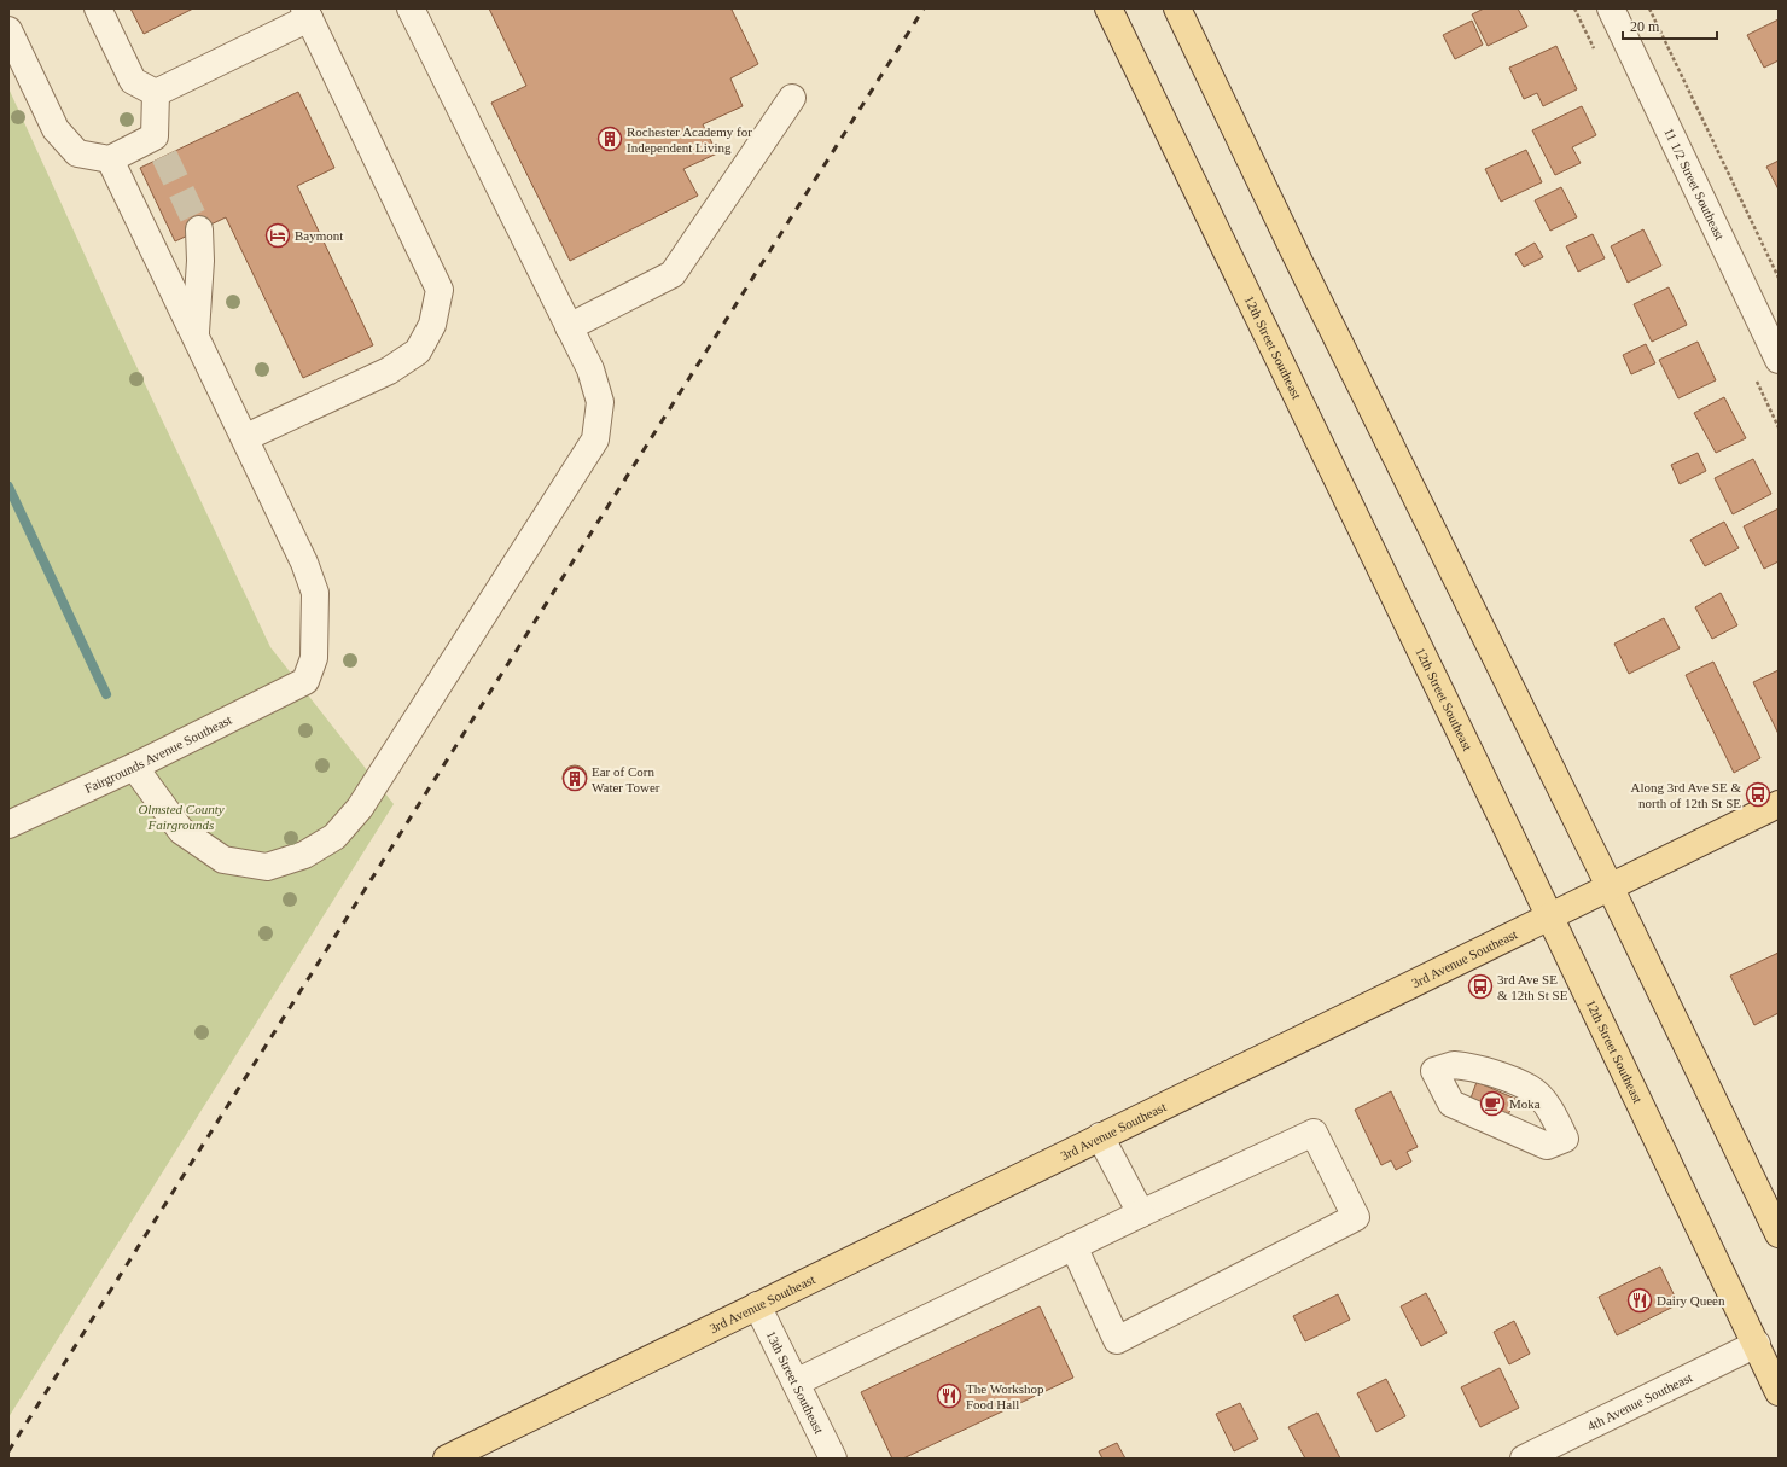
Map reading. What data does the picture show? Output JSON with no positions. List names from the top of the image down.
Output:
{
  "streets": {
    "main road": ["12th Street Southeast", "3rd Avenue Southeast"],
    "street": [
      "11 1/2 Street Southeast",
      "Fairgrounds Avenue Southeast",
      "13th Street Southeast",
      "4th Avenue Southeast"
    ]
  },
  "crossings": [
    ["12th Street Southeast", "3rd Avenue Southeast"],
    ["12th Street Southeast", "4th Avenue Southeast"],
    ["3rd Avenue Southeast", "13th Street Southeast"]
  ],
  "parks": ["Olmsted County Fairgrounds"],
  "places": {
    "building": ["Rochester Academy for Independent Living", "Ear of Corn Water Tower"],
    "hotel": ["Baymont"],
    "bus stop": ["Along 3rd Ave SE & north of 12th St SE", "3rd Ave SE & 12th St SE"],
    "cafe": ["Moka"],
    "restaurant": ["Dairy Queen", "The Workshop Food Hall"]
  },
  "scale_bar": "20 m"
}
